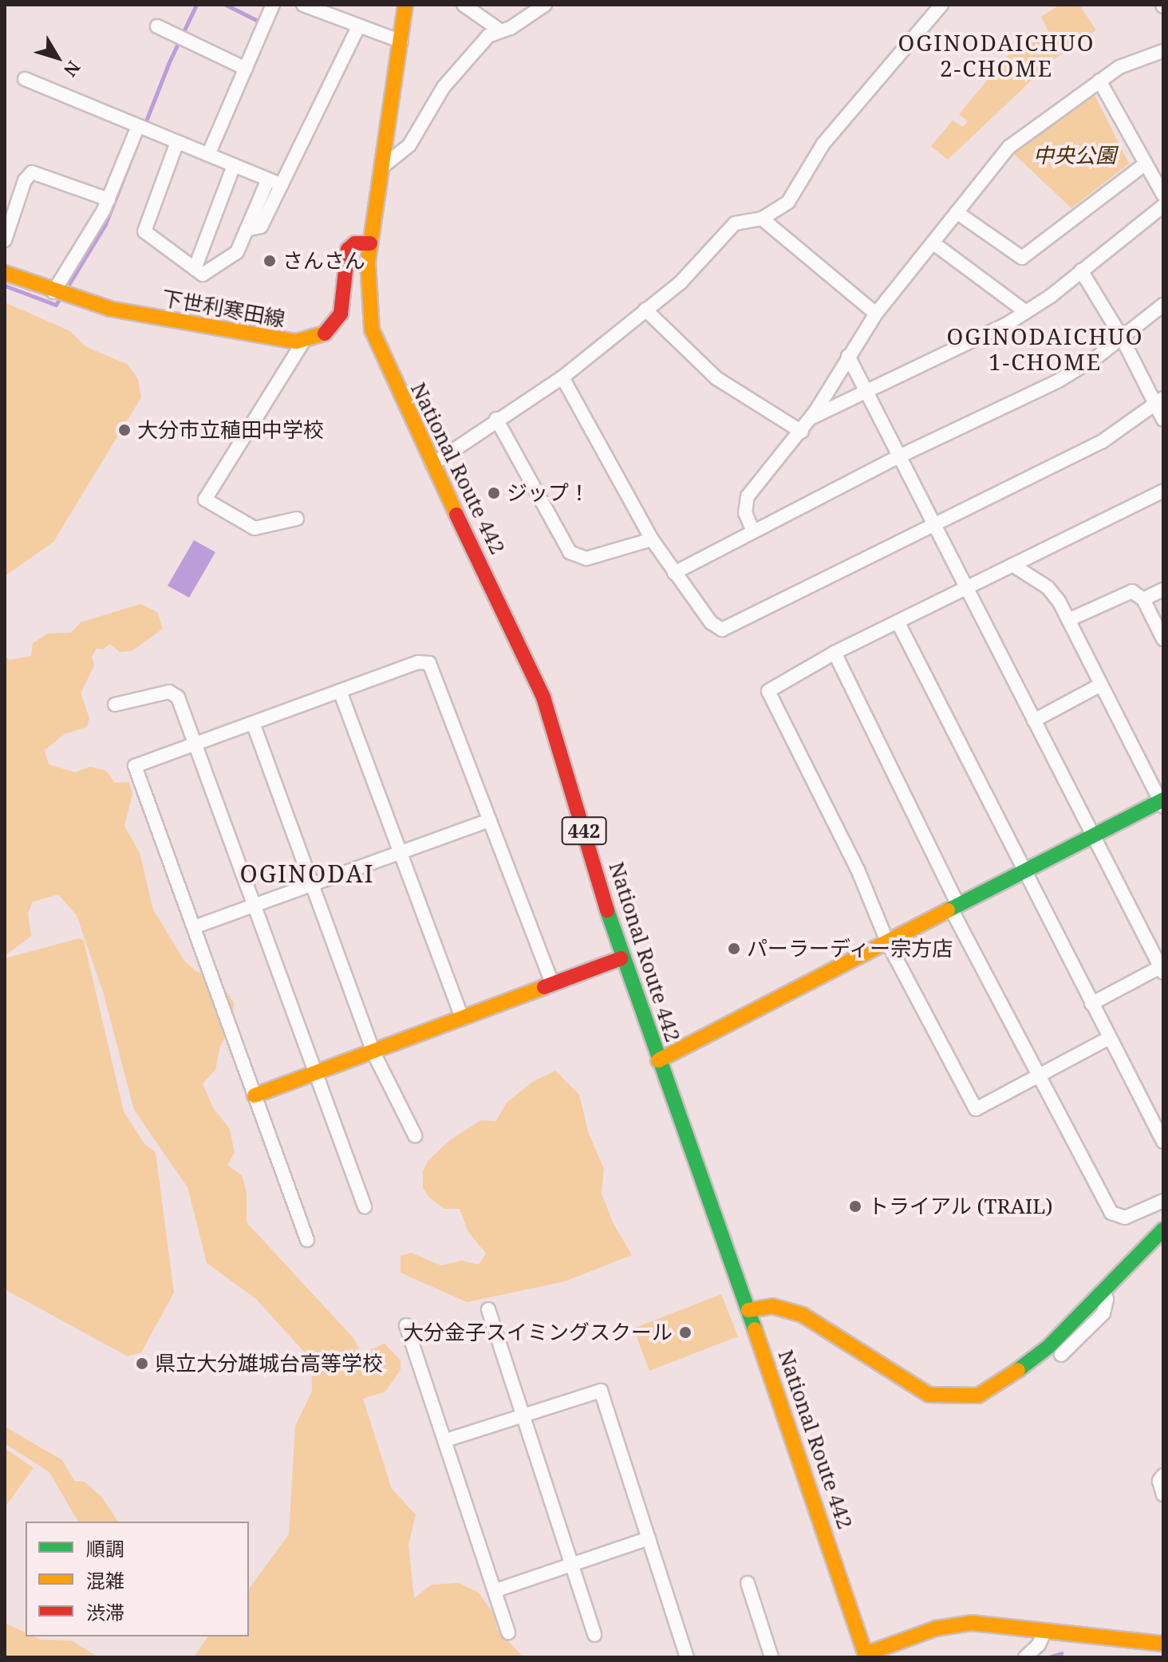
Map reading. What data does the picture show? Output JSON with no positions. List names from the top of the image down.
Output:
{
  "streets": {
    "main road": ["下世利寒田線", "National Route 442", "442"]
  },
  "crossings": [
    ["下世利寒田線", "National Route 442"]
  ],
  "districts": ["OGINODAICHUO 2-CHOME", "OGINODAICHUO 1-CHOME", "OGINODAI"],
  "parks": ["中央公園"],
  "places": [
    "さんさん",
    "大分市立稙田中学校",
    "ジップ！",
    "パーラーディー宗方店",
    "トライアル (TRAIL)",
    "大分金子スイミングスクール",
    "県立大分雄城台高等学校"
  ],
  "legend": ["順調", "混雑", "渋滞"],
  "north": "bottom right"
}
